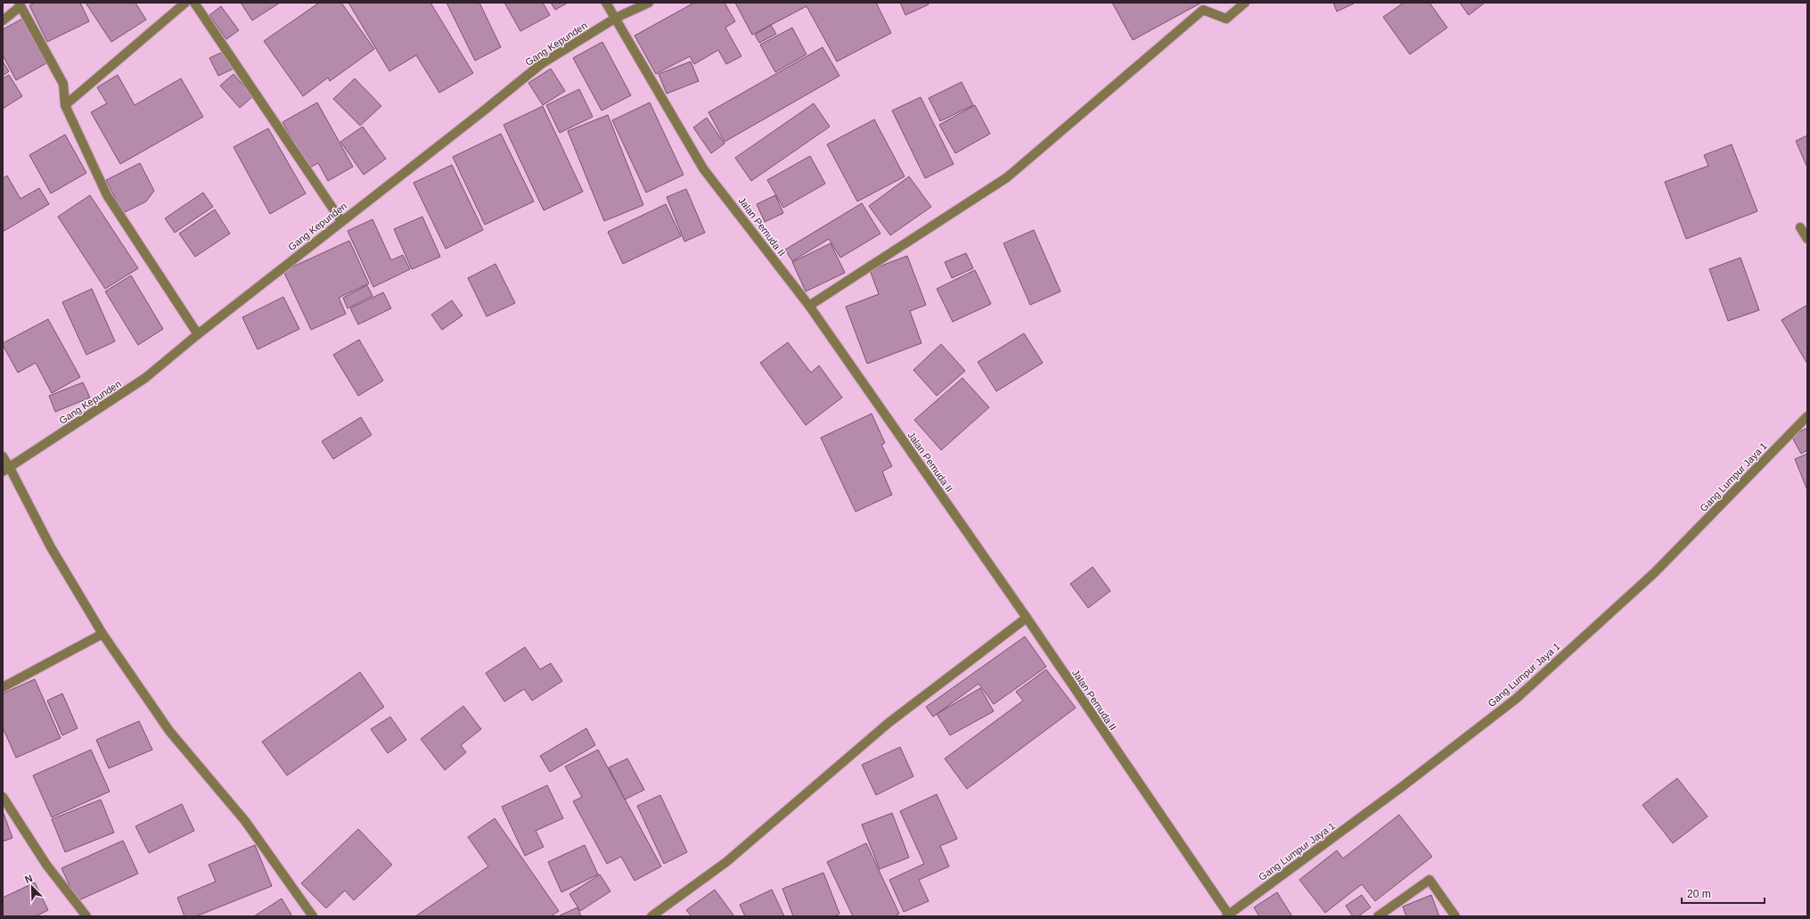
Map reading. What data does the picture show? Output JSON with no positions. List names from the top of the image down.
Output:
{
  "streets": {
    "street": ["Gang Kepunden", "Jalan Pemuda II", "Gang Lumpur Jaya 1"]
  },
  "crossings": [
    ["Gang Kepunden", "Jalan Pemuda II"],
    ["Jalan Pemuda II", "Gang Lumpur Jaya 1"]
  ],
  "scale_bar": "20 m",
  "north": "top left"
}
